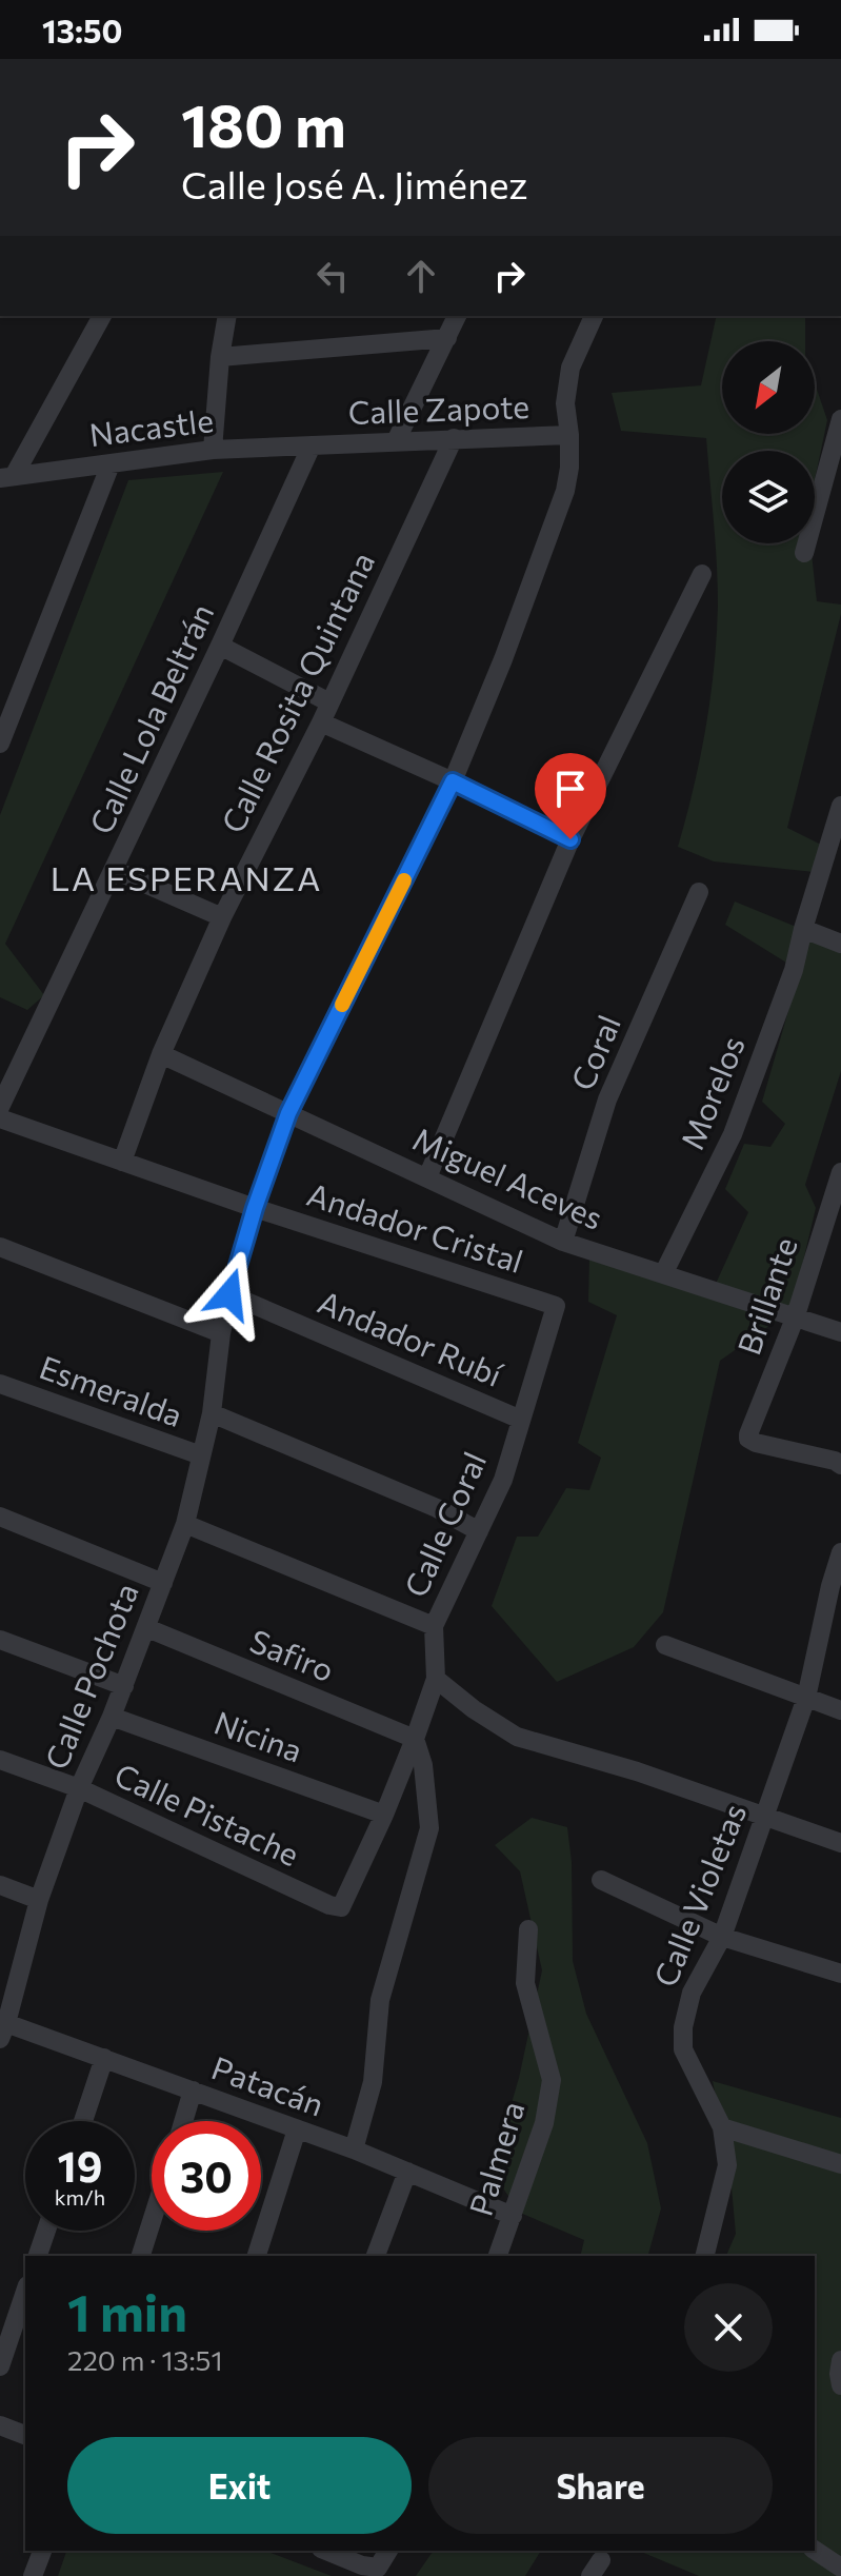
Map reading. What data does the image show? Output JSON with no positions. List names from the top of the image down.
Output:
{
  "streets": {
    "street": [
      "Calle Zapote",
      "Nacastle",
      "Calle Rosita Quintana",
      "Calle Lola Beltrán",
      "Coral",
      "Morelos",
      "Miguel Aceves",
      "Andador Cristal",
      "Brillante",
      "Andador Rubí",
      "Esmeralda",
      "Calle Coral",
      "Safiro",
      "Calle Pochota",
      "Nicina",
      "Calle Pistache",
      "Calle Violetas",
      "Patacán",
      "Palmera"
    ]
  },
  "crossings": [
    ["Calle Zapote", "Nacastle"],
    ["Calle Zapote", "Calle Rosita Quintana"],
    ["Calle Zapote", "Calle Lola Beltrán"],
    ["Calle Zapote", "Calle Pochota"],
    ["Nacastle", "Calle Lola Beltrán"],
    ["Calle Rosita Quintana", "Miguel Aceves"],
    ["Calle Rosita Quintana", "Andador Cristal"],
    ["Coral", "Miguel Aceves"],
    ["Morelos", "Miguel Aceves"],
    ["Miguel Aceves", "Brillante"],
    ["Miguel Aceves", "Calle Pochota"],
    ["Andador Cristal", "Calle Coral"],
    ["Andador Cristal", "Calle Pochota"],
    ["Andador Rubí", "Calle Coral"],
    ["Andador Rubí", "Calle Pochota"],
    ["Esmeralda", "Calle Pochota"],
    ["Calle Coral", "Safiro"],
    ["Calle Coral", "Nicina"],
    ["Calle Coral", "Calle Pistache"],
    ["Safiro", "Calle Pochota"],
    ["Calle Pochota", "Nicina"],
    ["Calle Pochota", "Calle Pistache"],
    ["Calle Pochota", "Patacán"],
    ["Patacán", "Palmera"]
  ],
  "districts": ["LA ESPERANZA"],
  "north": "bottom left",
  "page": {
    "status": "13:50",
    "turn": ["180 m", "Calle José A. Jiménez"],
    "speed": "19 km/h",
    "limit": "30",
    "heading": ["1 min", "220 m · 13:51"],
    "buttons": ["Exit", "Share"]
  }
}
